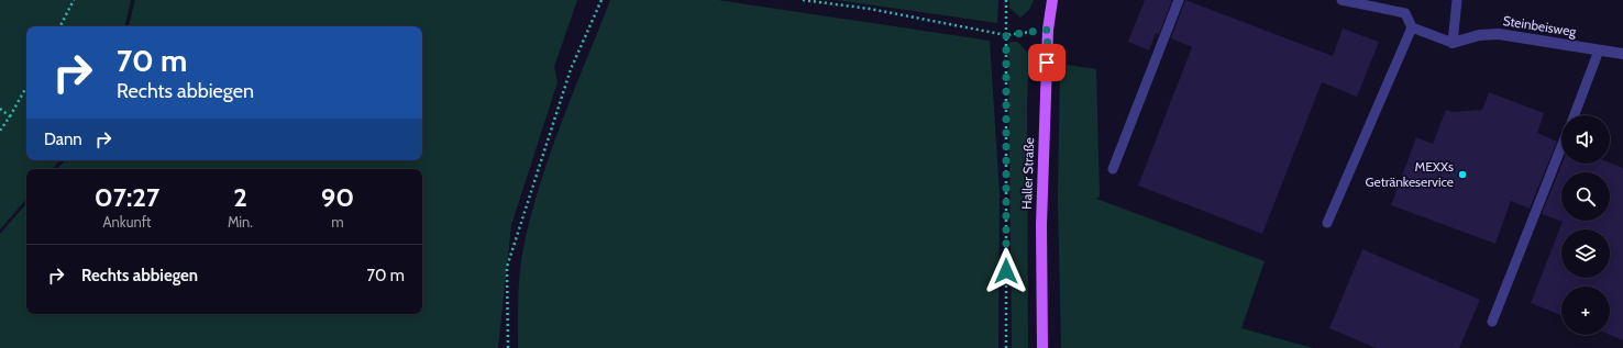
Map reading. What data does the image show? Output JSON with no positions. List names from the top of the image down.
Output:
{
  "streets": {
    "main road": ["Haller Straße"],
    "street": ["Steinbeisweg"]
  },
  "places": ["MEXXs Getränkeservice"],
  "page": {
    "turn": ["70 m", "Rechts abbiegen"],
    "map_buttons": "+",
    "then": "Dann",
    "eta": [
      "07:27",
      "Ankunft",
      "2",
      "Min.",
      "90",
      "m"
    ],
    "list": [
      {
        "name": "Rechts abbiegen",
        "value": "70 m"
      }
    ]
  }
}
